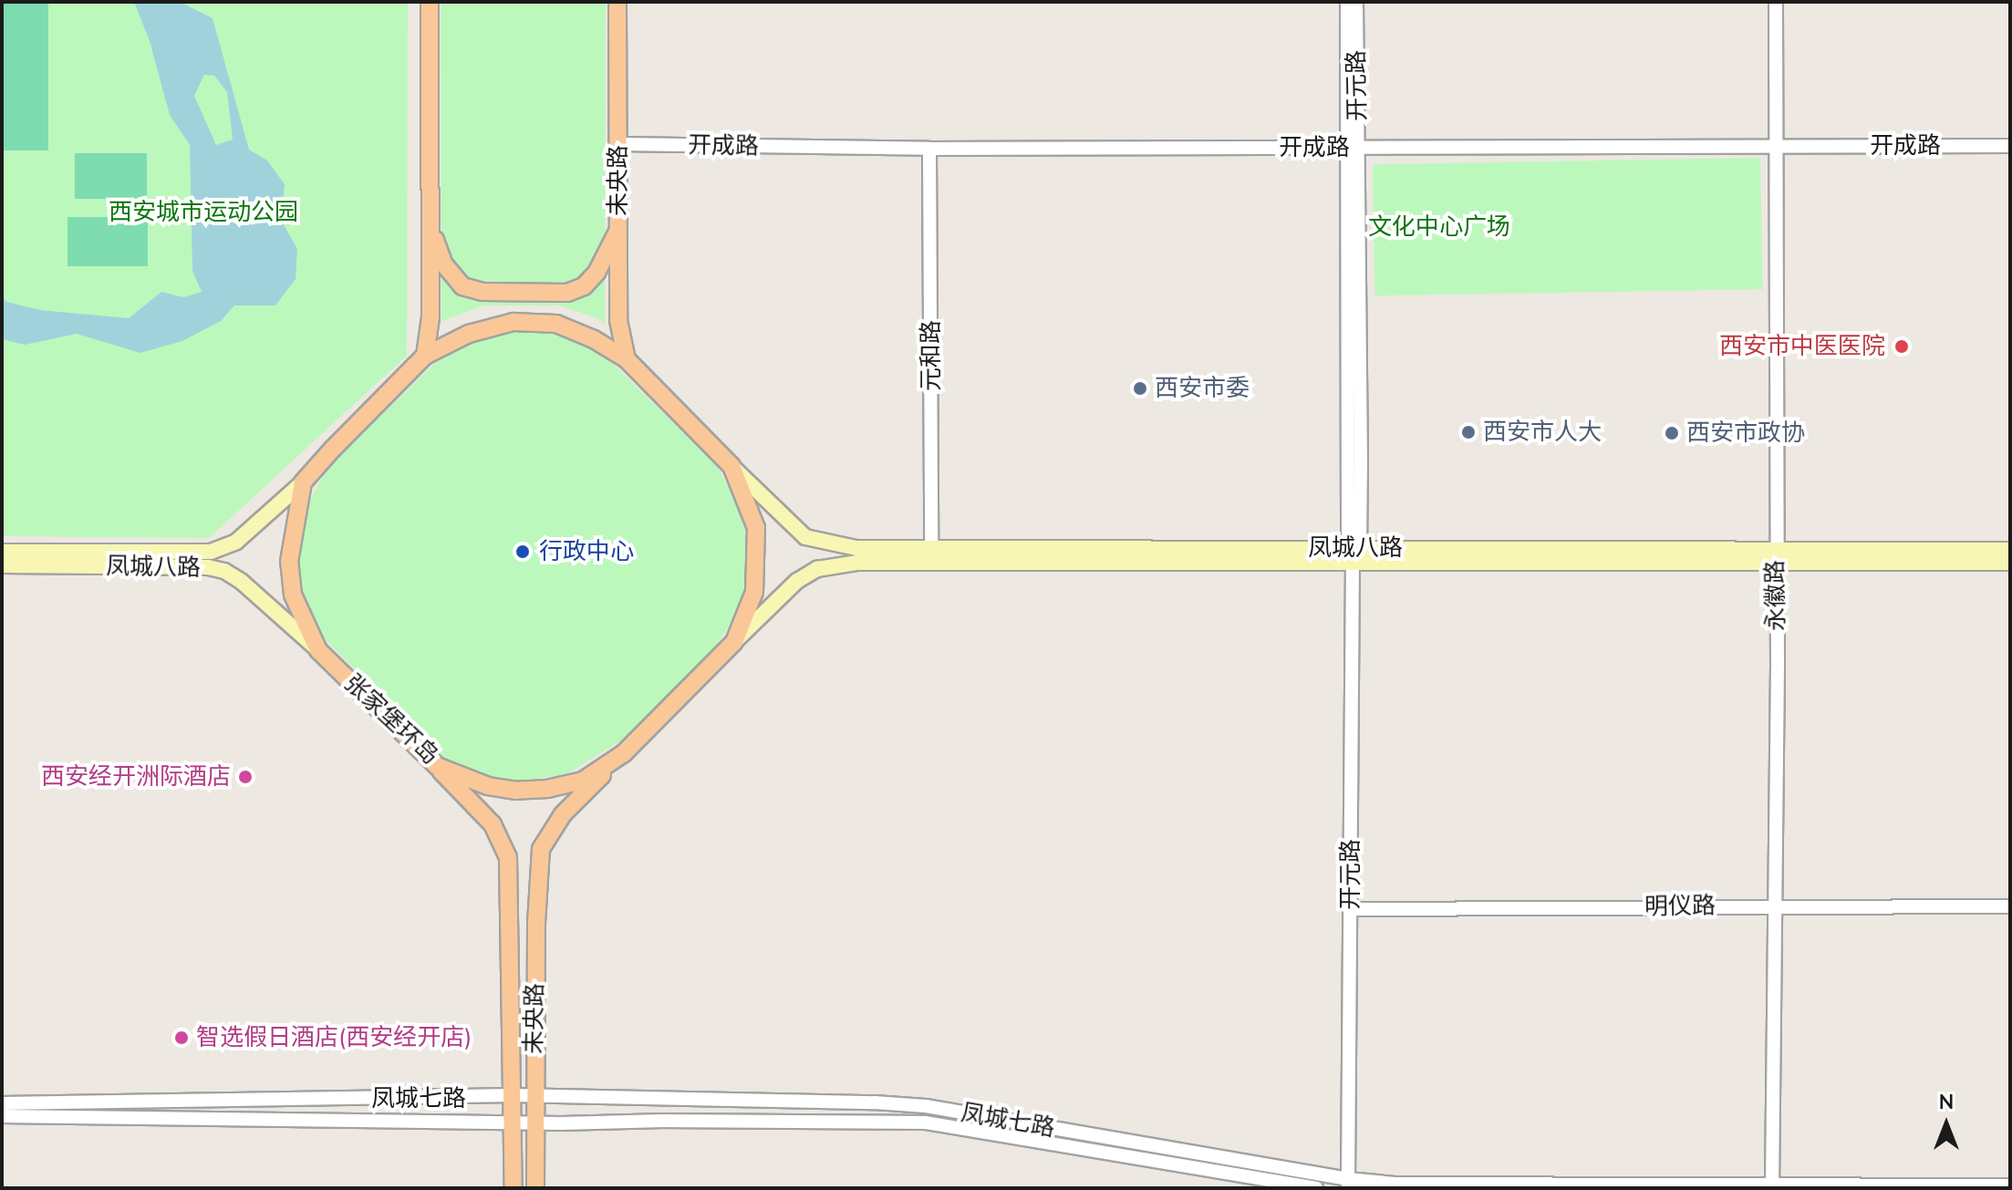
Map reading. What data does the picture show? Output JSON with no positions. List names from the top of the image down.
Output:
{
  "streets": {
    "main road": ["未央路", "凤城八路", "张家堡环岛"],
    "street": [
      "开元路",
      "开成路",
      "元和路",
      "永徽路",
      "明仪路",
      "凤城七路"
    ]
  },
  "crossings": [
    ["开元路", "开成路"],
    ["开元路", "凤城八路"],
    ["开元路", "明仪路"],
    ["开元路", "凤城七路"],
    ["开成路", "未央路"],
    ["开成路", "元和路"],
    ["开成路", "永徽路"],
    ["未央路", "张家堡环岛"],
    ["未央路", "凤城七路"],
    ["元和路", "凤城八路"],
    ["凤城八路", "永徽路"],
    ["凤城八路", "张家堡环岛"],
    ["永徽路", "明仪路"],
    ["永徽路", "凤城七路"]
  ],
  "parks": ["西安城市运动公园", "文化中心广场"],
  "places": [
    "西安市中医医院",
    "西安市委",
    "西安市人大",
    "西安市政协",
    "行政中心",
    "西安经开洲际酒店",
    "智选假日酒店(西安经开店)"
  ],
  "north": "top"
}
